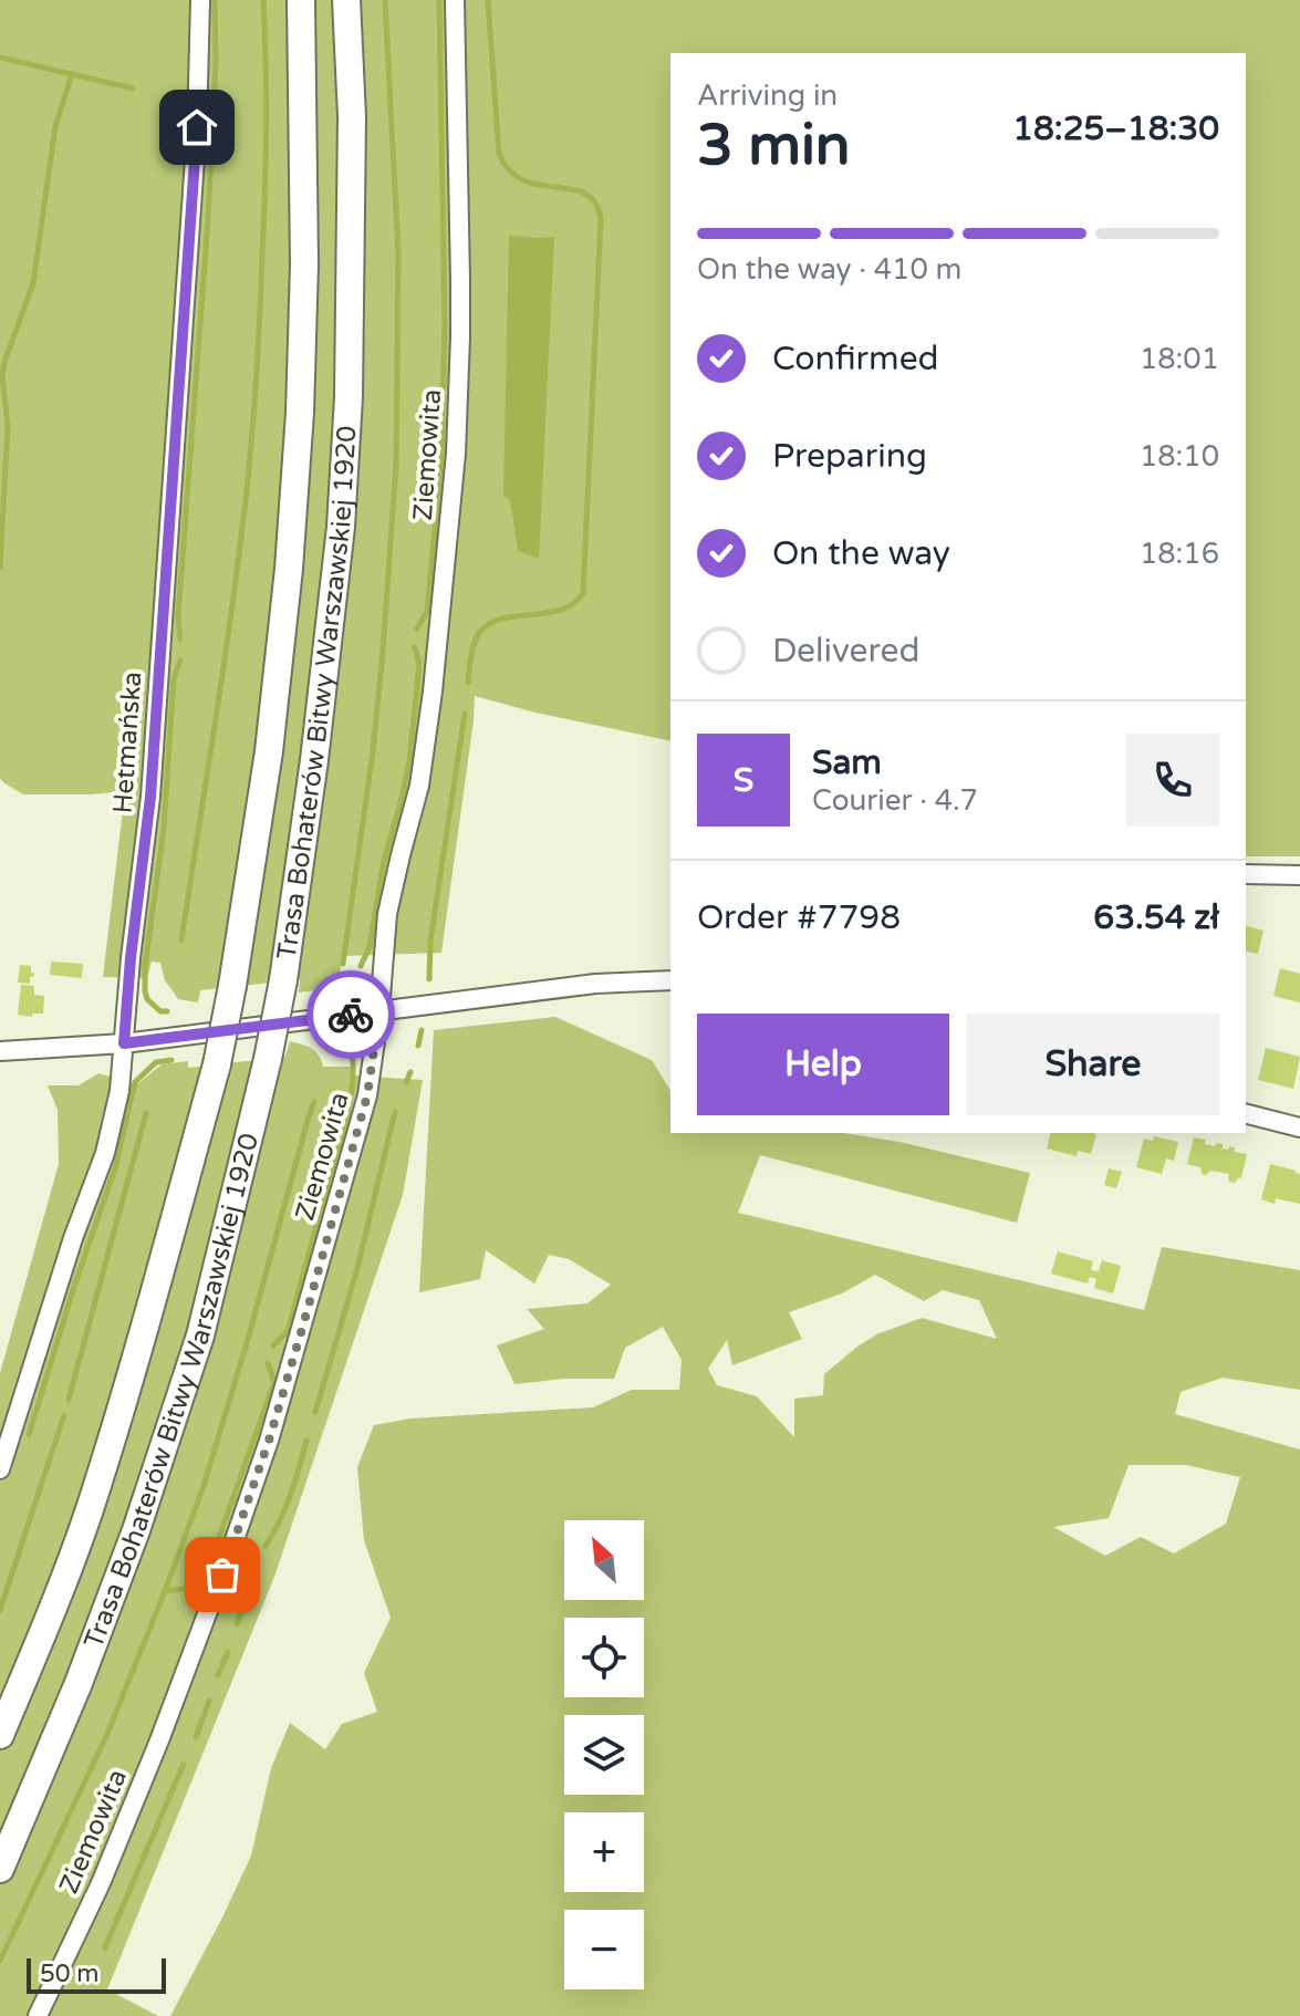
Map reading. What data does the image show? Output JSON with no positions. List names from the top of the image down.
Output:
{
  "streets": {
    "highway": ["Trasa Bohaterów Bitwy Warszawskiej 1920"],
    "street": ["Ziemowita", "Hetmańska"]
  },
  "scale_bar": "50 m",
  "north": "top left",
  "page": {
    "heading": ["3 min", "Arriving in", "18:25–18:30"],
    "panel": [
      "Sam",
      "Courier · 4.7",
      "Order #7798",
      "63.54 zł"
    ],
    "bar": "On the way · 410 m",
    "list": [
      ["Confirmed", "18:01"],
      ["Preparing", "18:10"],
      ["On the way", "18:16"],
      "Delivered"
    ],
    "round": "S",
    "buttons": ["Help", "Share"],
    "map_buttons": ["+", "−"],
    "scale": "50 m"
  }
}
